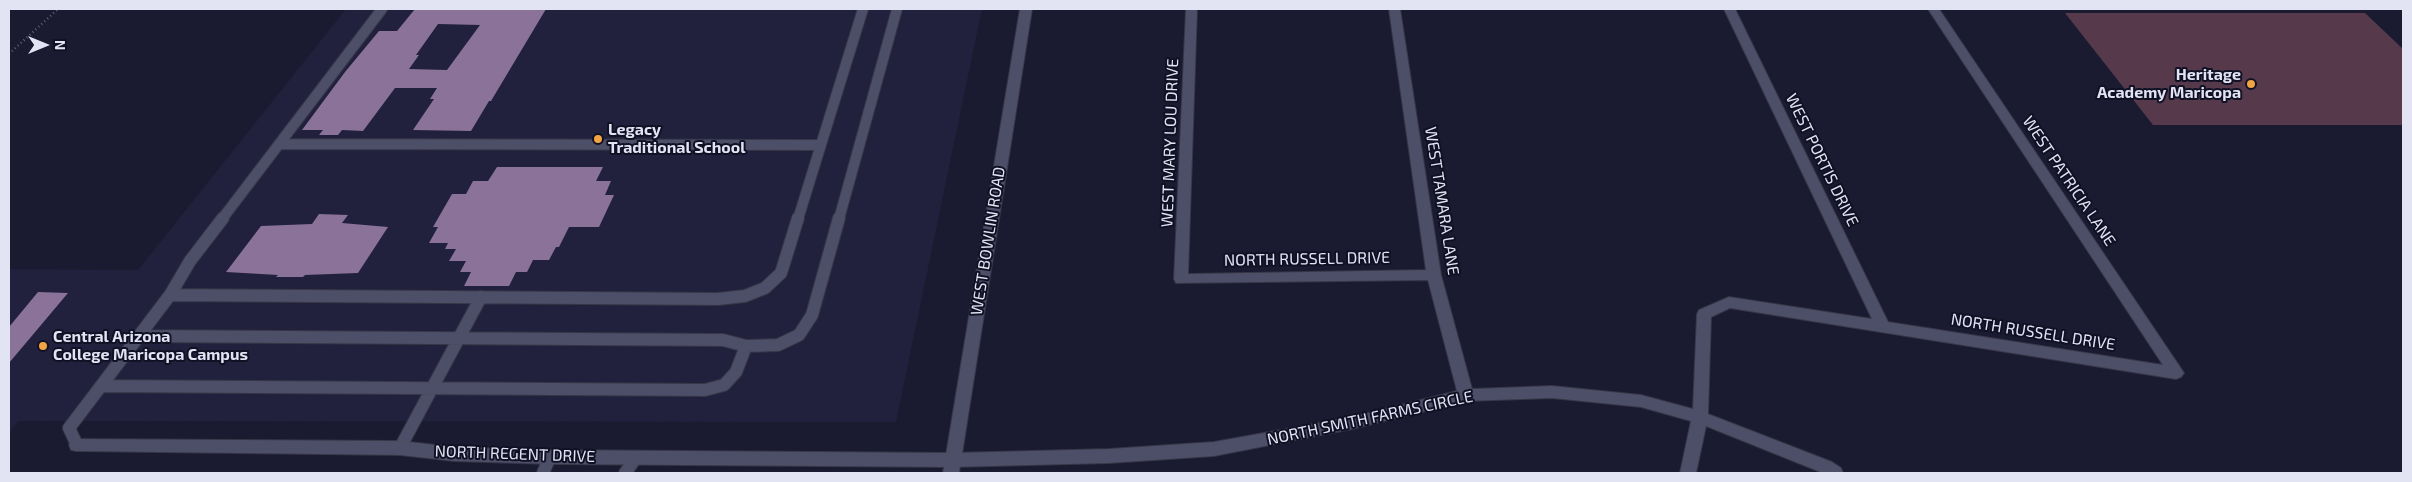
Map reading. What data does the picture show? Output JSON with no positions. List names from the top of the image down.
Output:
{
  "streets": {
    "street": [
      "WEST MARY LOU DRIVE",
      "WEST PORTIS DRIVE",
      "WEST PATRICIA LANE",
      "WEST TAMARA LANE",
      "WEST BOWLIN ROAD",
      "NORTH RUSSELL DRIVE",
      "NORTH SMITH FARMS CIRCLE",
      "NORTH REGENT DRIVE"
    ]
  },
  "crossings": [
    ["WEST MARY LOU DRIVE", "NORTH RUSSELL DRIVE"],
    ["WEST PORTIS DRIVE", "NORTH RUSSELL DRIVE"],
    ["WEST PATRICIA LANE", "NORTH RUSSELL DRIVE"],
    ["WEST TAMARA LANE", "NORTH RUSSELL DRIVE"],
    ["WEST TAMARA LANE", "NORTH SMITH FARMS CIRCLE"],
    ["WEST BOWLIN ROAD", "NORTH SMITH FARMS CIRCLE"],
    ["WEST BOWLIN ROAD", "NORTH REGENT DRIVE"],
    ["NORTH RUSSELL DRIVE", "NORTH SMITH FARMS CIRCLE"],
    ["NORTH SMITH FARMS CIRCLE", "NORTH REGENT DRIVE"]
  ],
  "places": ["Heritage Academy Maricopa", "Legacy Traditional School", "Central Arizona College Maricopa Campus"],
  "north": "right"
}
